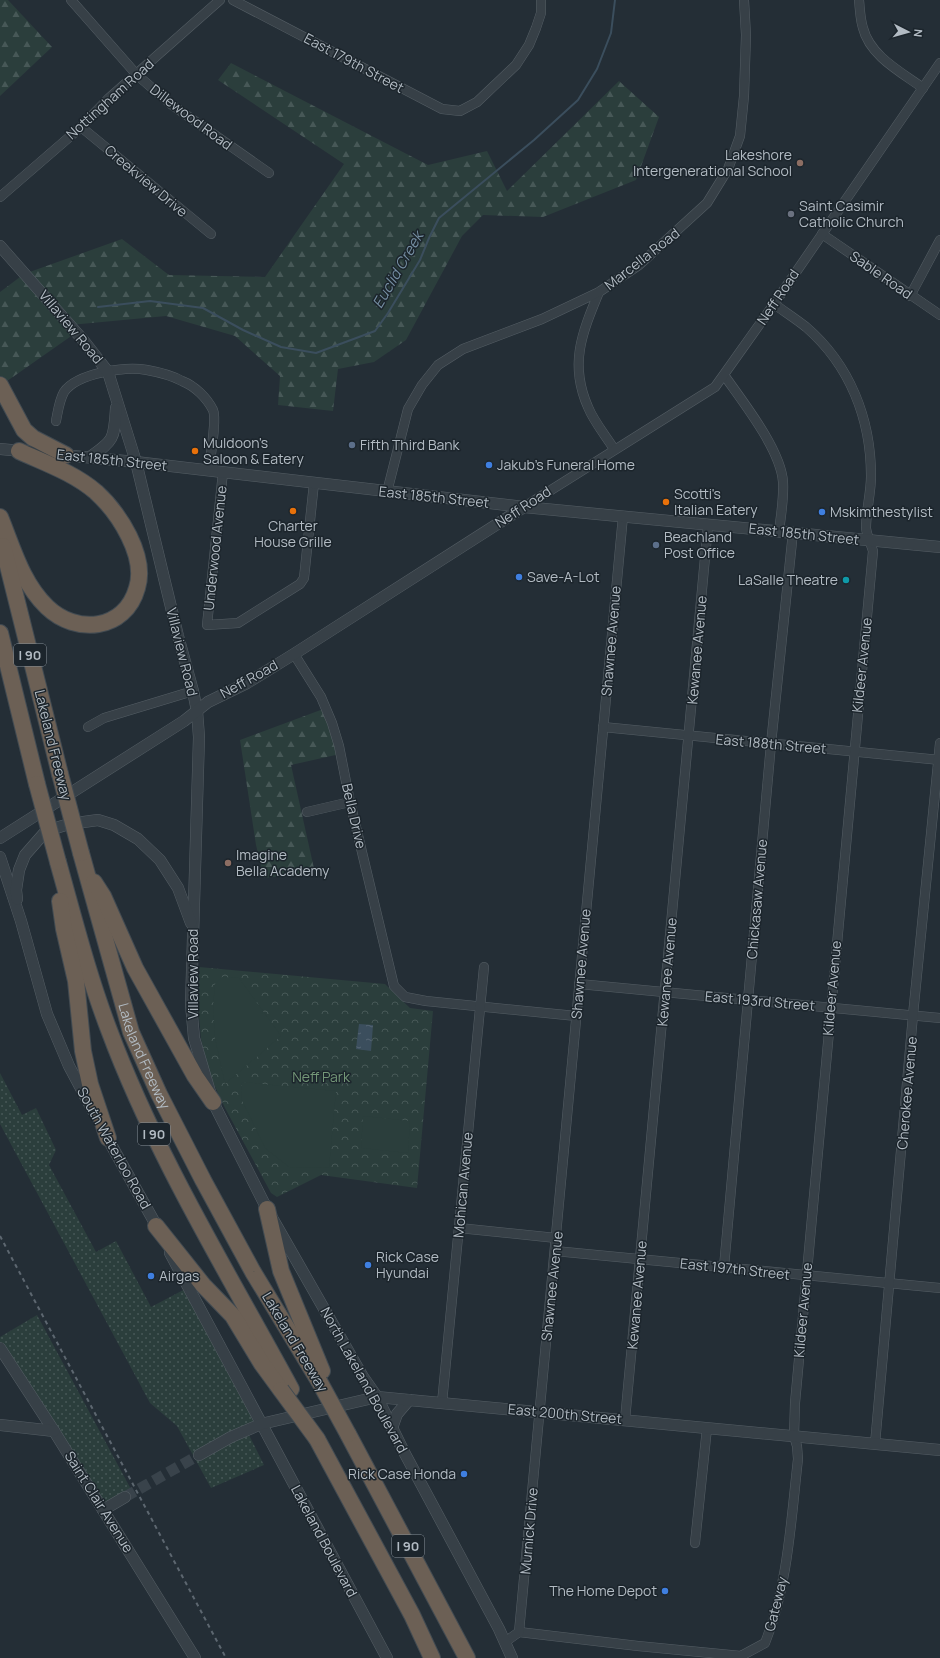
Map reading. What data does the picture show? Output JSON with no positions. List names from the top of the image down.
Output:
{
  "streets": {
    "highway": ["I 90", "Lakeland Freeway"],
    "street": [
      "East 179th Street",
      "Nottingham Road",
      "Dillewood Road",
      "Creekview Drive",
      "Marcella Road",
      "Sable Road",
      "Neff Road",
      "Villaview Road",
      "East 185th Street",
      "Underwood Avenue",
      "Shawnee Avenue",
      "Kewanee Avenue",
      "Kildeer Avenue",
      "East 188th Street",
      "Bella Drive",
      "Chickasaw Avenue",
      "East 193rd Street",
      "Cherokee Avenue",
      "South Waterloo Road",
      "Mohican Avenue",
      "East 197th Street",
      "North Lakeland Boulevard",
      "East 200th Street",
      "Saint Clair Avenue",
      "Murnick Drive",
      "Lakeland Boulevard",
      "Gateway"
    ]
  },
  "crossings": [
    ["Nottingham Road", "Dillewood Road"],
    ["Nottingham Road", "Creekview Drive"],
    ["Marcella Road", "East 185th Street"],
    ["Sable Road", "Neff Road"],
    ["Neff Road", "Villaview Road"],
    ["Neff Road", "East 185th Street"],
    ["Neff Road", "Kildeer Avenue"],
    ["Neff Road", "Bella Drive"],
    ["Villaview Road", "East 185th Street"],
    ["Villaview Road", "North Lakeland Boulevard"],
    ["East 185th Street", "Underwood Avenue"],
    ["East 185th Street", "Shawnee Avenue"],
    ["East 185th Street", "Kewanee Avenue"],
    ["East 185th Street", "Kildeer Avenue"],
    ["East 185th Street", "Chickasaw Avenue"],
    ["Shawnee Avenue", "East 188th Street"],
    ["Shawnee Avenue", "East 193rd Street"],
    ["Shawnee Avenue", "East 197th Street"],
    ["Shawnee Avenue", "East 200th Street"],
    ["Shawnee Avenue", "Murnick Drive"],
    ["Kewanee Avenue", "East 188th Street"],
    ["Kewanee Avenue", "East 193rd Street"],
    ["Kewanee Avenue", "East 197th Street"],
    ["Kewanee Avenue", "East 200th Street"],
    ["I 90", "Lakeland Freeway"],
    ["Kildeer Avenue", "East 188th Street"],
    ["Kildeer Avenue", "East 193rd Street"],
    ["Kildeer Avenue", "East 197th Street"],
    ["Kildeer Avenue", "East 200th Street"],
    ["Kildeer Avenue", "Gateway"],
    ["East 188th Street", "Chickasaw Avenue"],
    ["East 188th Street", "Cherokee Avenue"],
    ["Bella Drive", "Mohican Avenue"],
    ["Chickasaw Avenue", "East 193rd Street"],
    ["Chickasaw Avenue", "East 197th Street"],
    ["East 193rd Street", "Cherokee Avenue"],
    ["Cherokee Avenue", "East 197th Street"],
    ["Cherokee Avenue", "East 200th Street"],
    ["South Waterloo Road", "East 200th Street"],
    ["South Waterloo Road", "Lakeland Boulevard"],
    ["Mohican Avenue", "East 200th Street"],
    ["North Lakeland Boulevard", "East 200th Street"],
    ["East 200th Street", "Murnick Drive"],
    ["East 200th Street", "Lakeland Boulevard"],
    ["East 200th Street", "Gateway"],
    ["Murnick Drive", "Gateway"]
  ],
  "water": ["Euclid Creek"],
  "parks": ["Neff Park"],
  "places": [
    "Lakeshore Intergenerational School",
    "Saint Casimir Catholic Church",
    "Fifth Third Bank",
    "Muldoon's Saloon & Eatery",
    "Jakub's Funeral Home",
    "Scotti's Italian Eatery",
    "Charter House Grille",
    "Mskimthestylist",
    "Beachland Post Office",
    "Save-A-Lot",
    "LaSalle Theatre",
    "Imagine Bella Academy",
    "Rick Case Hyundai",
    "Airgas",
    "Rick Case Honda",
    "The Home Depot"
  ],
  "north": "right"
}
